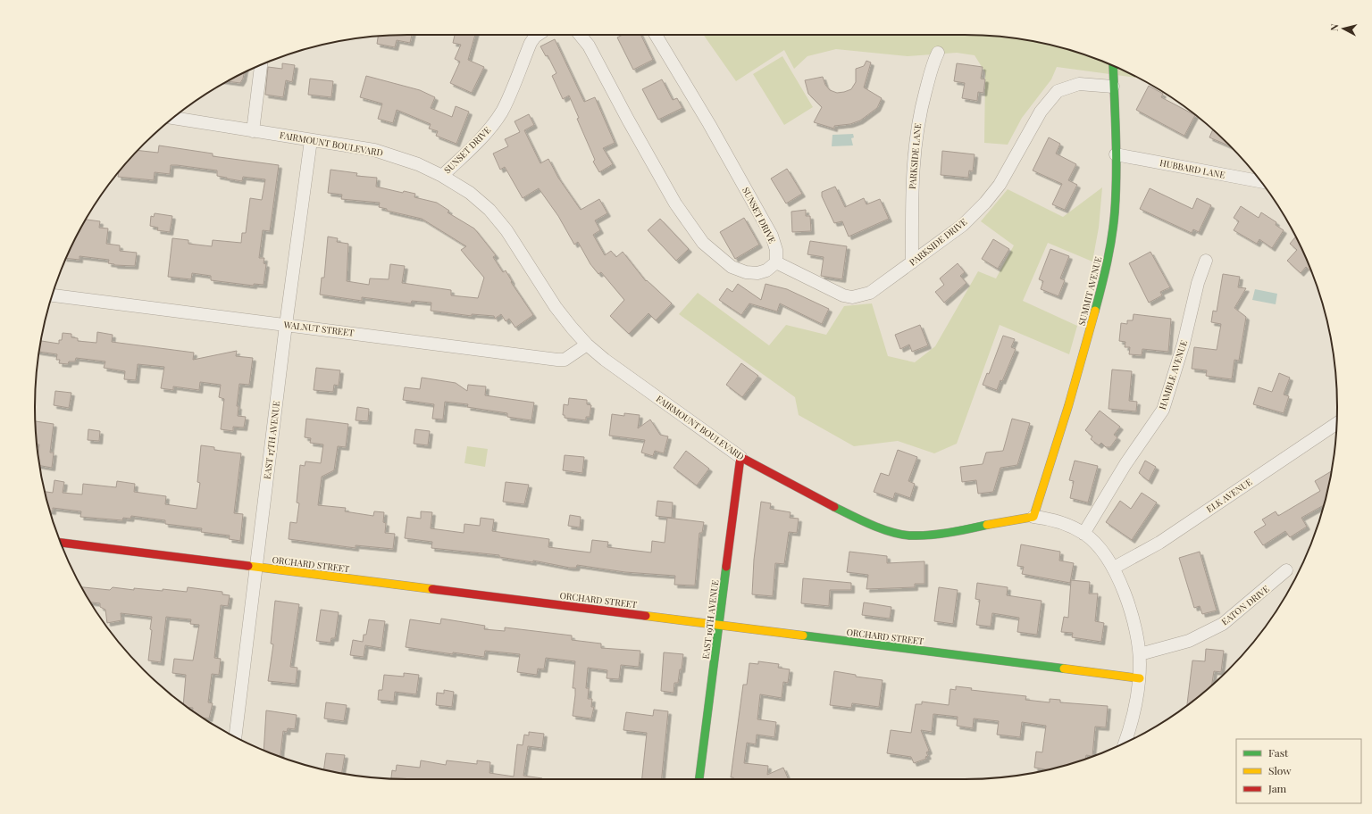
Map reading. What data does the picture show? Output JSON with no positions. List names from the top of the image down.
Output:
{
  "streets": {
    "street": [
      "FAIRMOUNT BOULEVARD",
      "SUNSET DRIVE",
      "PARKSIDE LANE",
      "HUBBARD LANE",
      "PARKSIDE DRIVE",
      "SUMMIT AVENUE",
      "WALNUT STREET",
      "HAMBLE AVENUE",
      "EAST 17TH AVENUE",
      "ELK AVENUE",
      "ORCHARD STREET",
      "EATON DRIVE",
      "EAST 19TH AVENUE"
    ]
  },
  "crossings": [
    ["FAIRMOUNT BOULEVARD", "SUNSET DRIVE"],
    ["FAIRMOUNT BOULEVARD", "SUMMIT AVENUE"],
    ["FAIRMOUNT BOULEVARD", "WALNUT STREET"],
    ["FAIRMOUNT BOULEVARD", "HAMBLE AVENUE"],
    ["FAIRMOUNT BOULEVARD", "EAST 17TH AVENUE"],
    ["FAIRMOUNT BOULEVARD", "ELK AVENUE"],
    ["FAIRMOUNT BOULEVARD", "ORCHARD STREET"],
    ["FAIRMOUNT BOULEVARD", "EATON DRIVE"],
    ["FAIRMOUNT BOULEVARD", "EAST 19TH AVENUE"],
    ["SUNSET DRIVE", "PARKSIDE DRIVE"],
    ["PARKSIDE LANE", "PARKSIDE DRIVE"],
    ["HUBBARD LANE", "SUMMIT AVENUE"],
    ["PARKSIDE DRIVE", "SUMMIT AVENUE"],
    ["WALNUT STREET", "EAST 17TH AVENUE"],
    ["EAST 17TH AVENUE", "ORCHARD STREET"],
    ["ORCHARD STREET", "EAST 19TH AVENUE"]
  ],
  "legend": ["Fast", "Slow", "Jam"],
  "north": "left"
}
